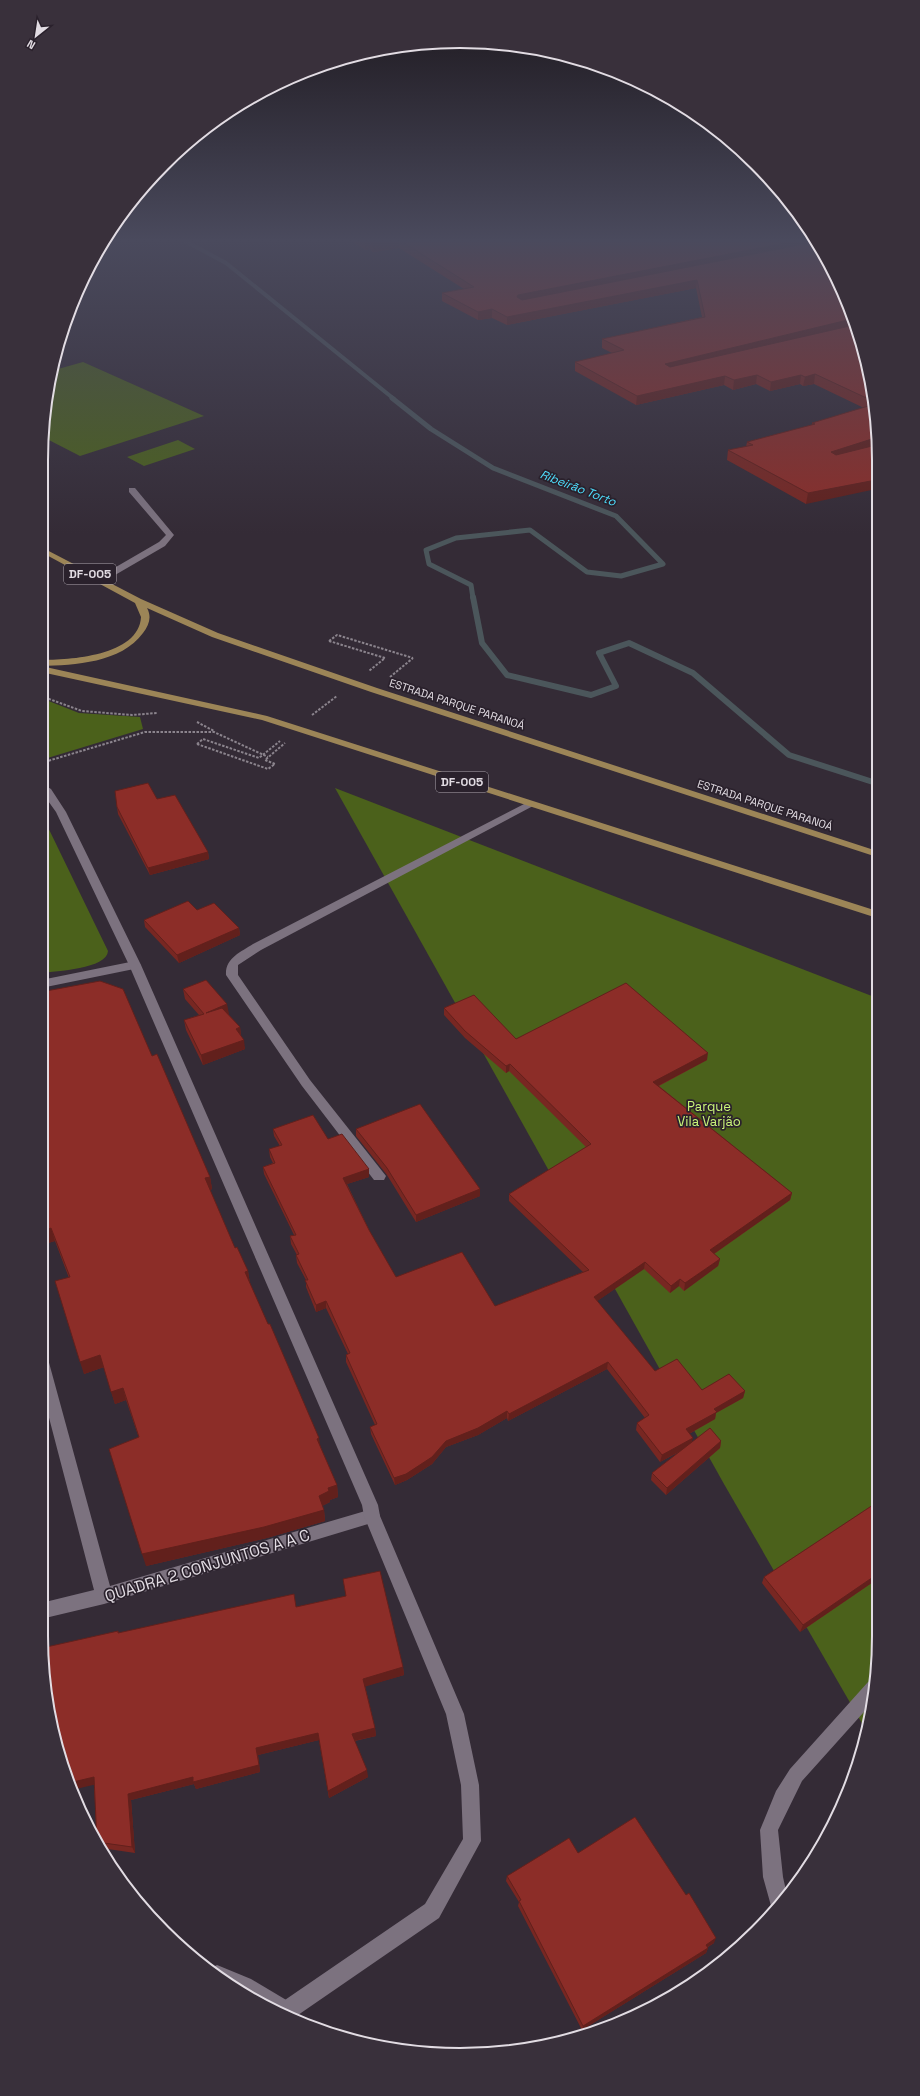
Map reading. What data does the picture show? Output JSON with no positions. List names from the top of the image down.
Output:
{
  "streets": {
    "main road": ["DF-005", "ESTRADA PARQUE PARANOÁ"],
    "street": ["QUADRA 2 CONJUNTOS A A C"]
  },
  "water": ["Ribeirão Torto"],
  "parks": ["Parque Vila Varjão"],
  "north": "bottom left"
}
